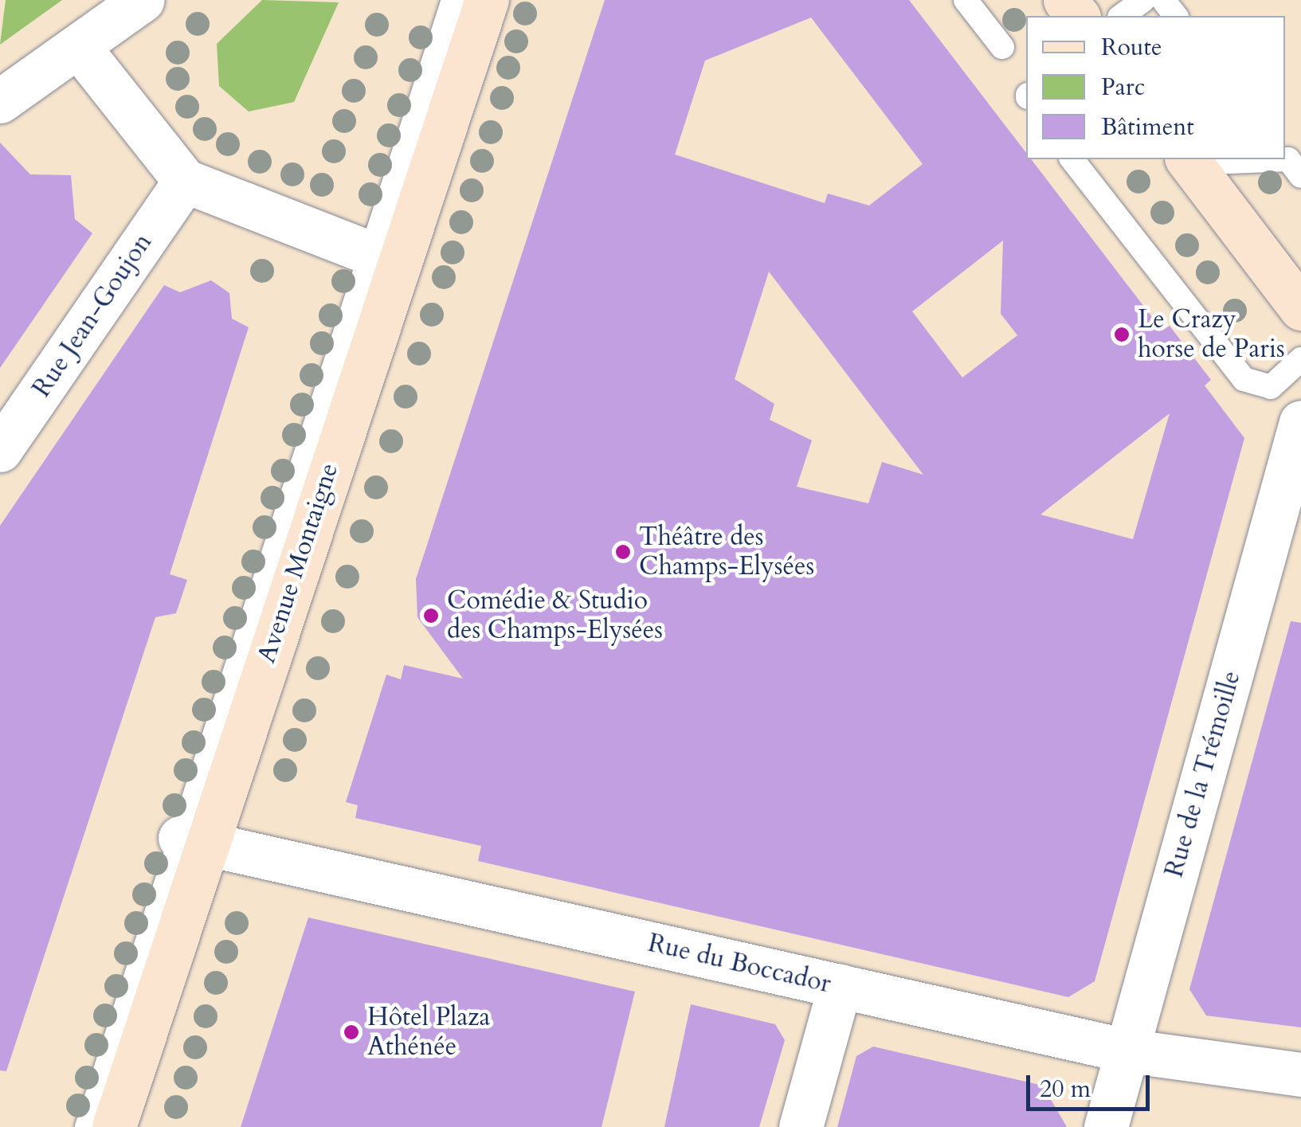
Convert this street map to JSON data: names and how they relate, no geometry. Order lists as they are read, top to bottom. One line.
{"streets":{"main road":["Avenue Montaigne"],"street":["Rue Jean-Goujon","Rue de la Trémoille","Rue du Boccador"]},"crossings":[["Avenue Montaigne","Rue du Boccador"],["Rue de la Trémoille","Rue du Boccador"]],"places":["Le Crazy horse de Paris","Théâtre des Champs-Elysées","Comédie & Studio des Champs-Elysées","Hôtel Plaza Athénée"],"legend":["Route","Parc","Bâtiment"],"scale_bar":"20 m"}
